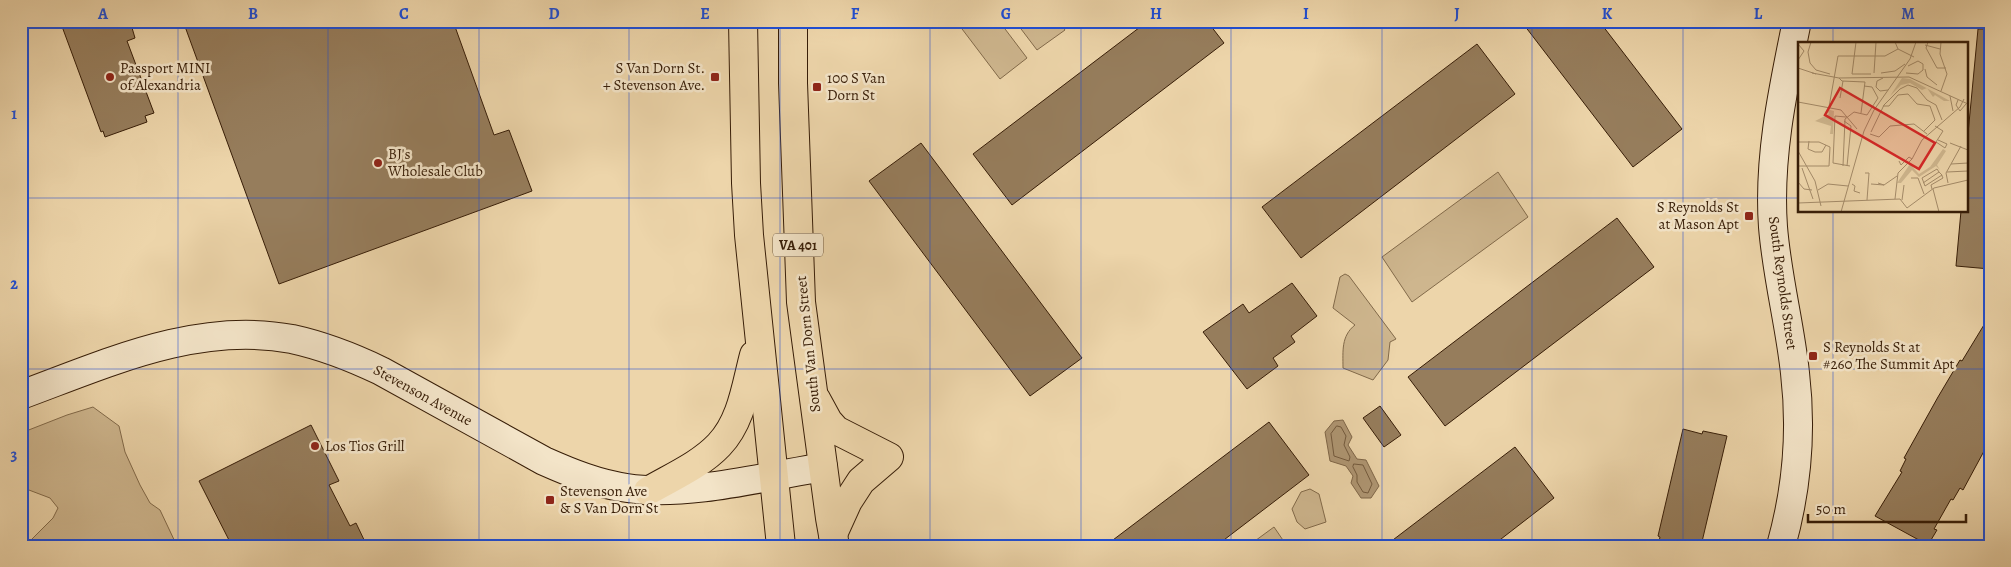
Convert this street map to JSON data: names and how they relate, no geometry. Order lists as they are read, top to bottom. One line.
{"streets":{"main road":["VA 401","South Van Dorn Street"],"street":["South Reynolds Street","Stevenson Avenue"]},"crossings":[["VA 401","Stevenson Avenue"],["South Van Dorn Street","Stevenson Avenue"]],"places":{"other":["Passport MINI of Alexandria","BJ's Wholesale Club","Los Tios Grill"],"transit":["S Van Dorn St. + Stevenson Ave.","100 S Van Dorn St","S Reynolds St at Mason Apt","S Reynolds St at #260 The Summit Apt","Stevenson Ave & S Van Dorn St"]},"scale_bar":"50 m","grid":{"columns":["A","B","C","D","E","F","G","H","I","J","K","L","M"],"rows":["1","2","3"]}}
